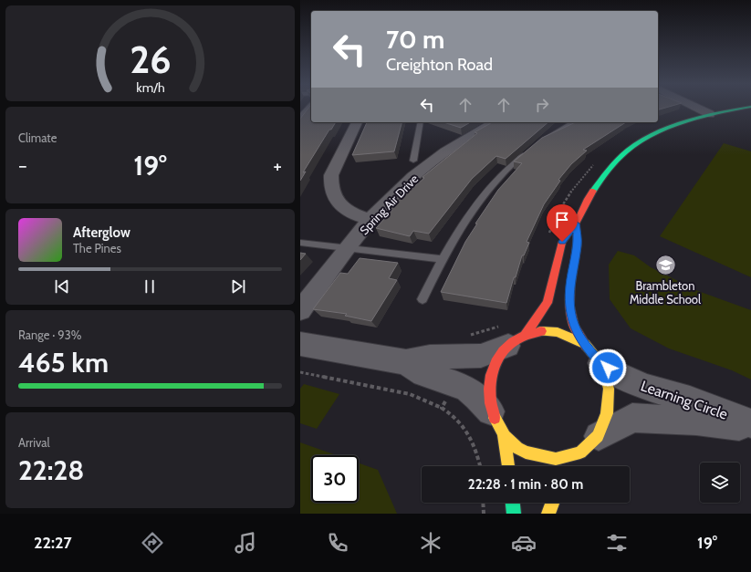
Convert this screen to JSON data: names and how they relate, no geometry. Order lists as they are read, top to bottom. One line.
{"streets":{"street":["Spring Air Drive","Learning Circle"]},"places":{"school or university":["Brambleton Middle School"]},"page":{"turn":["70 m","Creighton Road"],"tile":["Climate",["Range · 93%","465 km"],["Arrival","22:28"]],"heat":["−","19°","+"],"song":["Afterglow","The Pines"],"limit":"30","trip":"22:28 · 1 min · 80 m","tabs":["22:27","19°"],"gauge":["26","km/h"]}}
